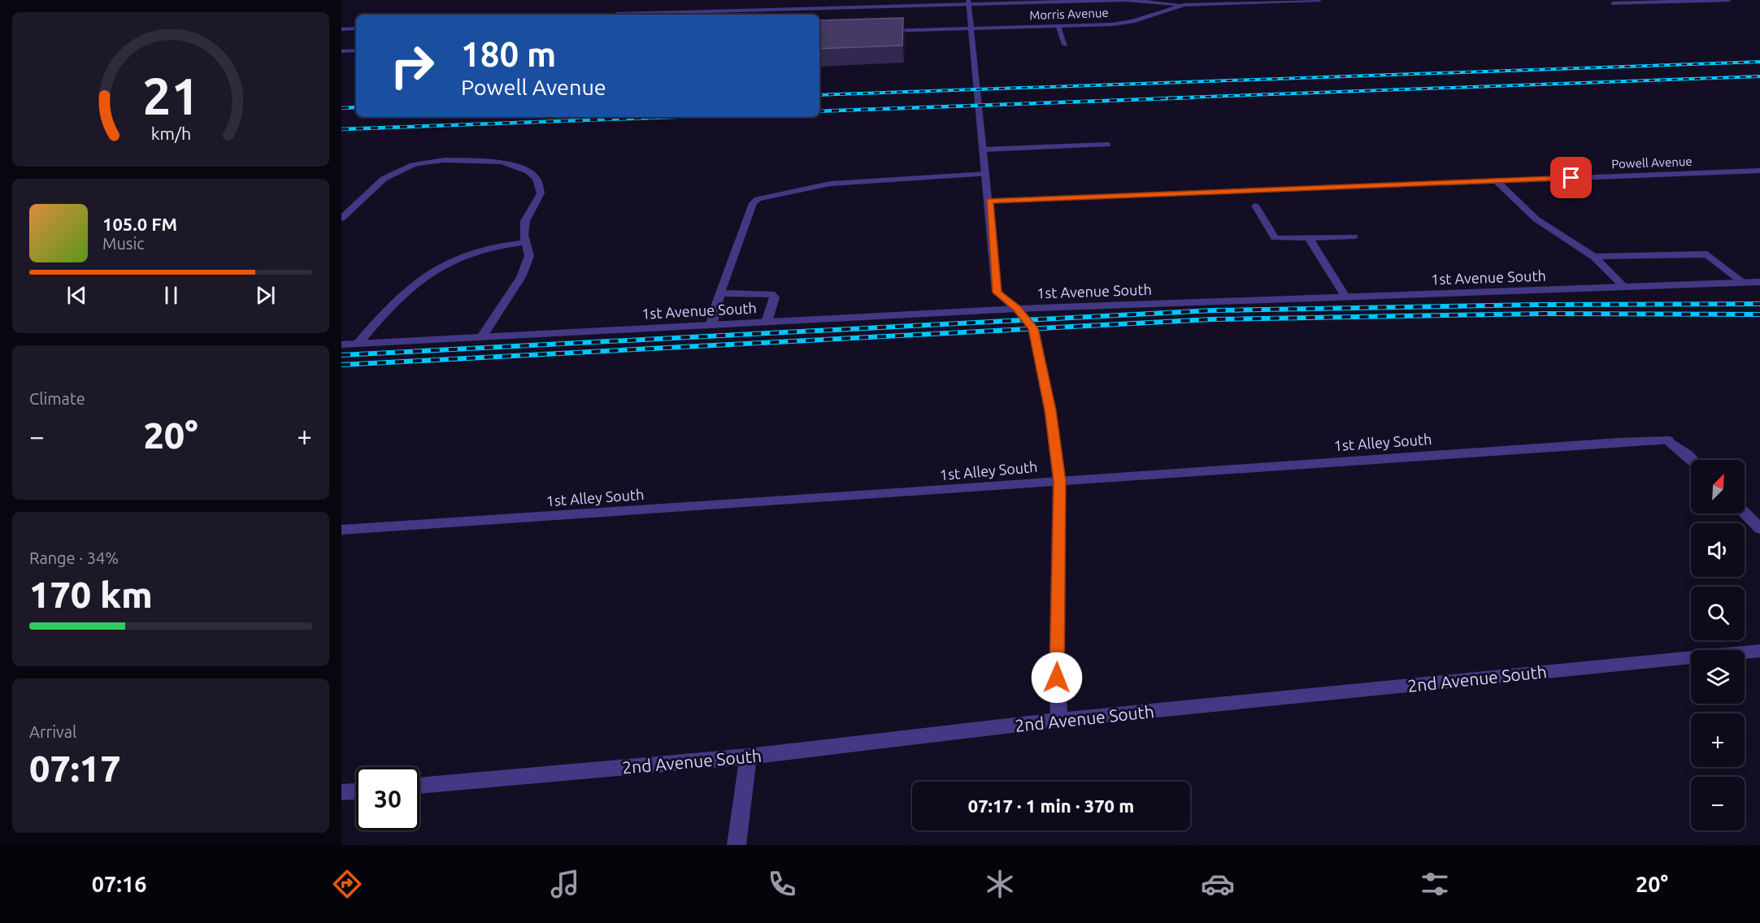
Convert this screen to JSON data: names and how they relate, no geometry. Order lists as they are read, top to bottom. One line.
{"streets":{"street":["Morris Avenue","Powell Avenue","1st Avenue South","1st Alley South","2nd Avenue South"]},"north":"top right","page":{"turn":["180 m","Powell Avenue"],"song":["105.0 FM","Music"],"tile":["Climate",["Range · 34%","170 km"],["Arrival","07:17"]],"heat":["−","20°","+"],"map_buttons":["+","−"],"limit":"30","trip":"07:17 · 1 min · 370 m","tabs":["07:16","20°"],"gauge":["21","km/h"]}}
